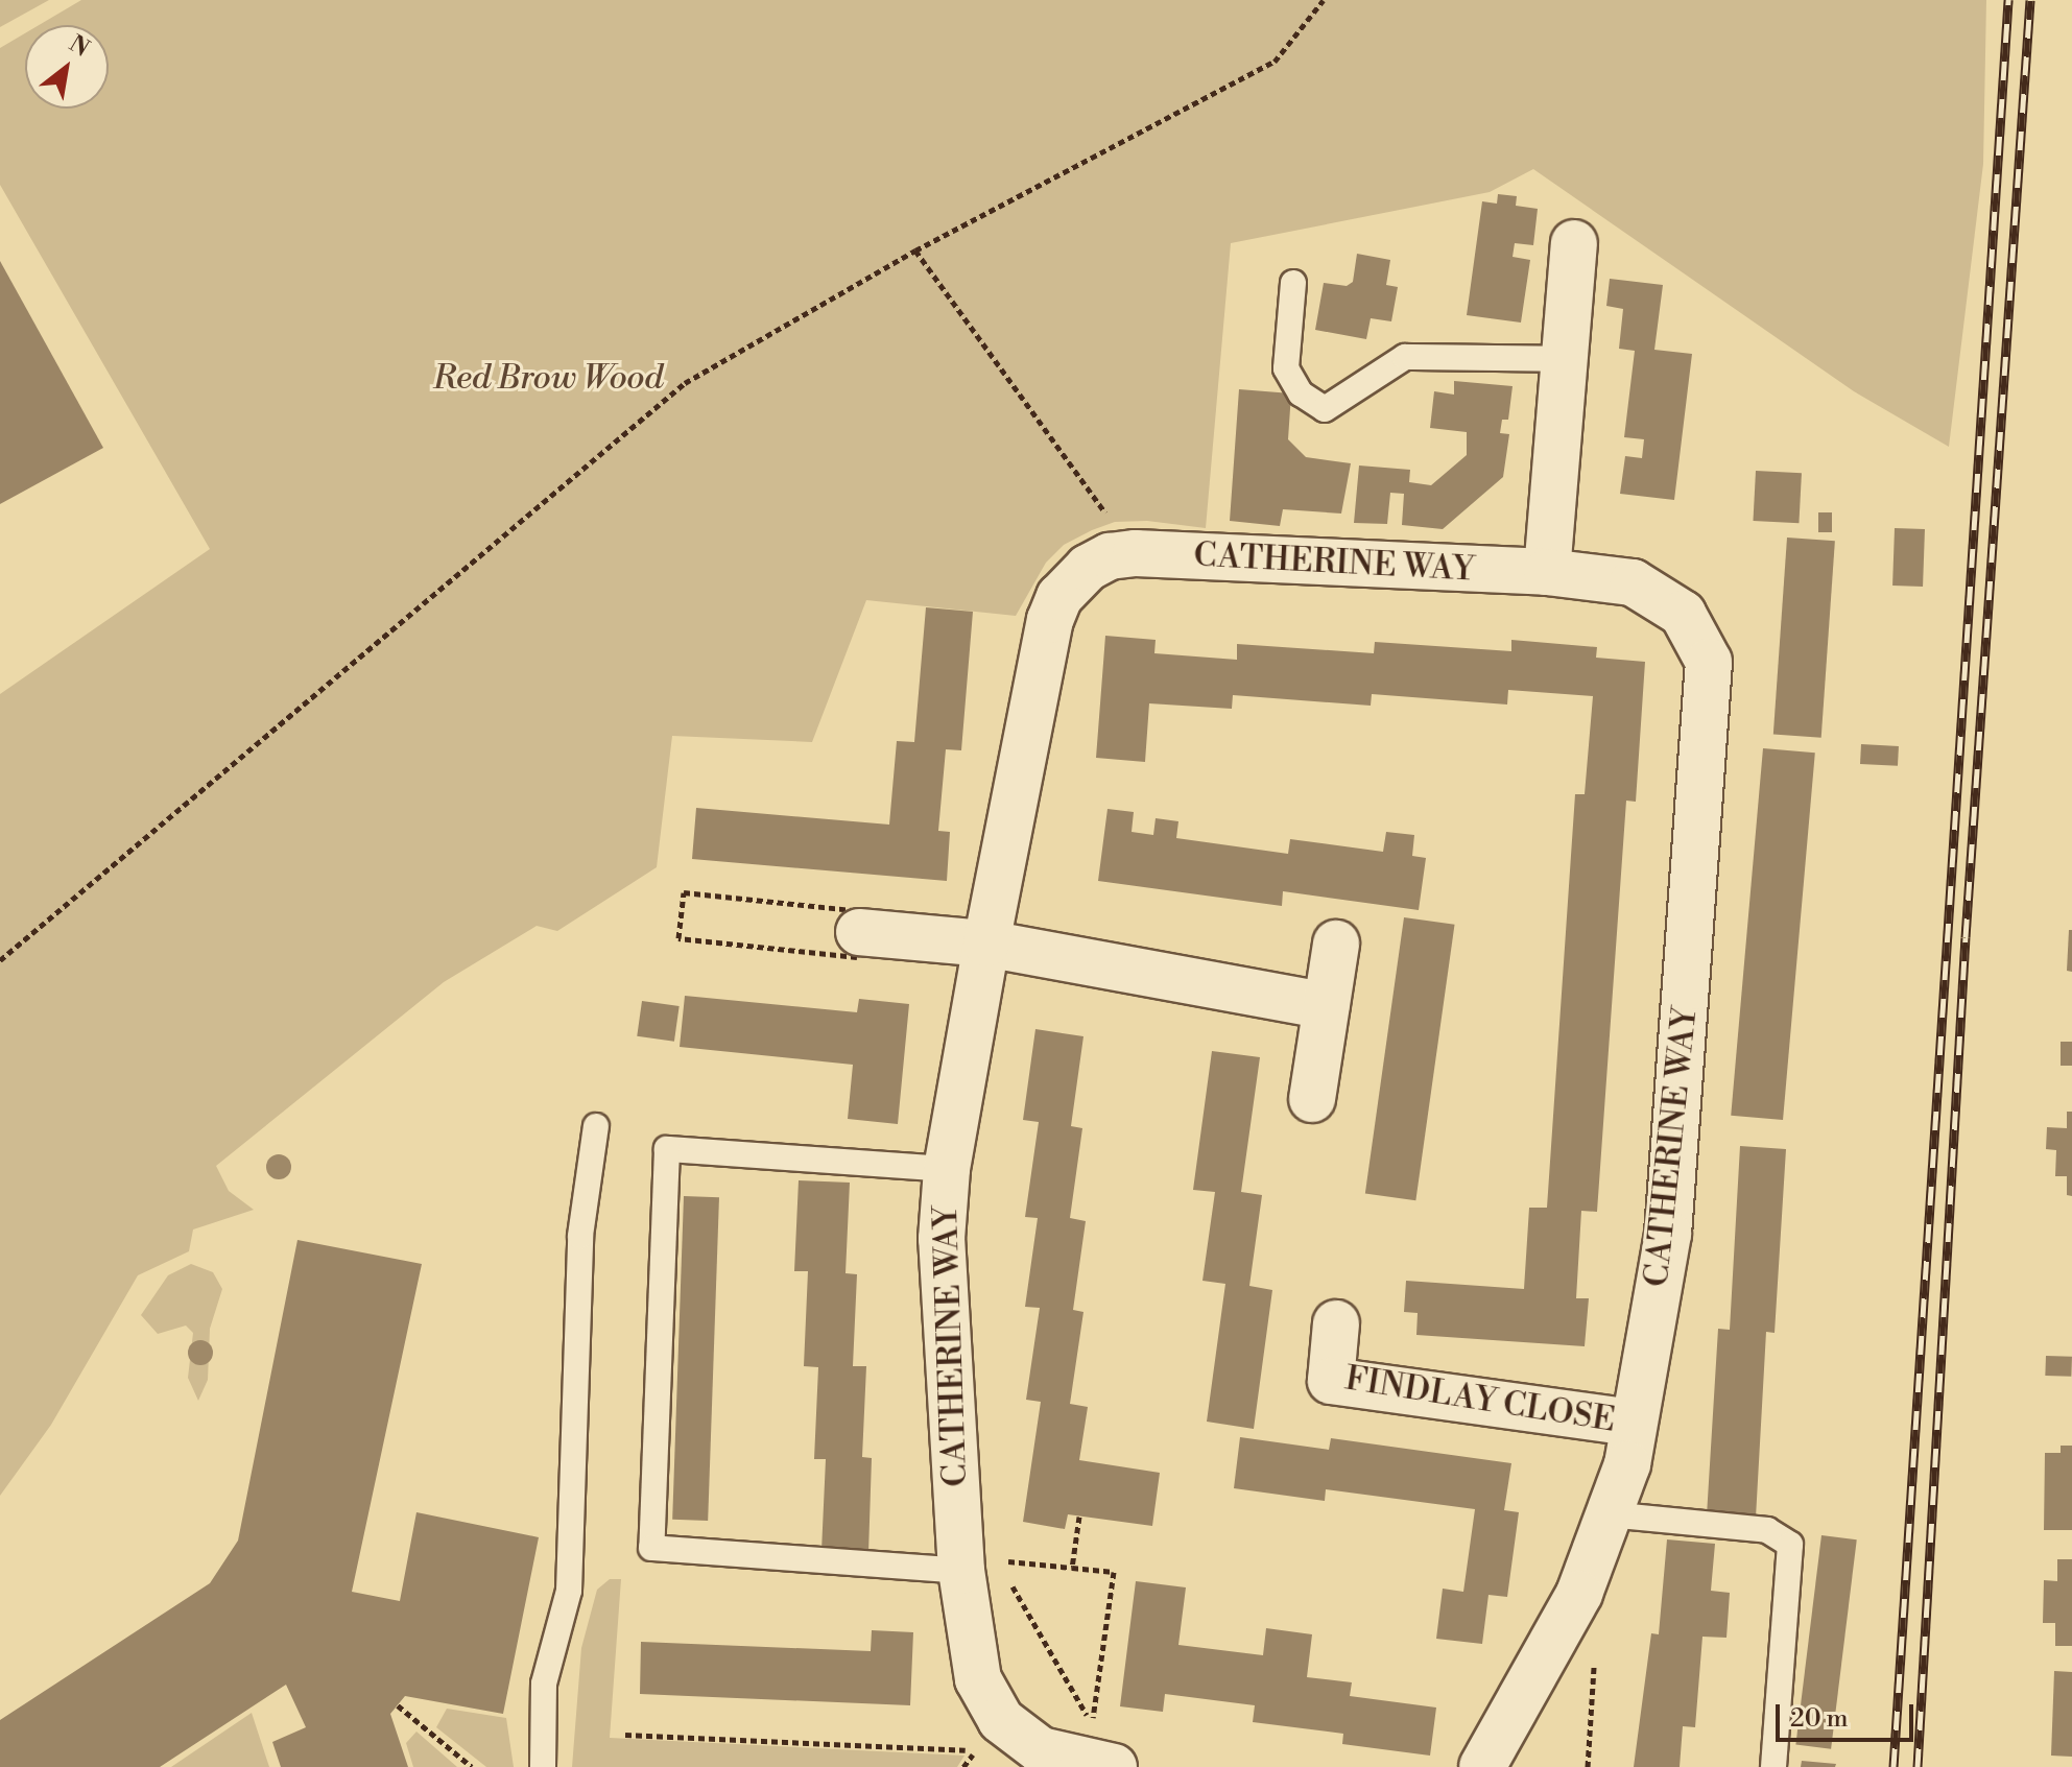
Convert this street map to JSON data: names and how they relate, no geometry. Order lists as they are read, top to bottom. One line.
{"streets":{"street":["CATHERINE WAY","FINDLAY CLOSE"]},"crossings":[["CATHERINE WAY","FINDLAY CLOSE"]],"parks":["Red Brow Wood"],"scale_bar":"20 m","north":"top right"}
